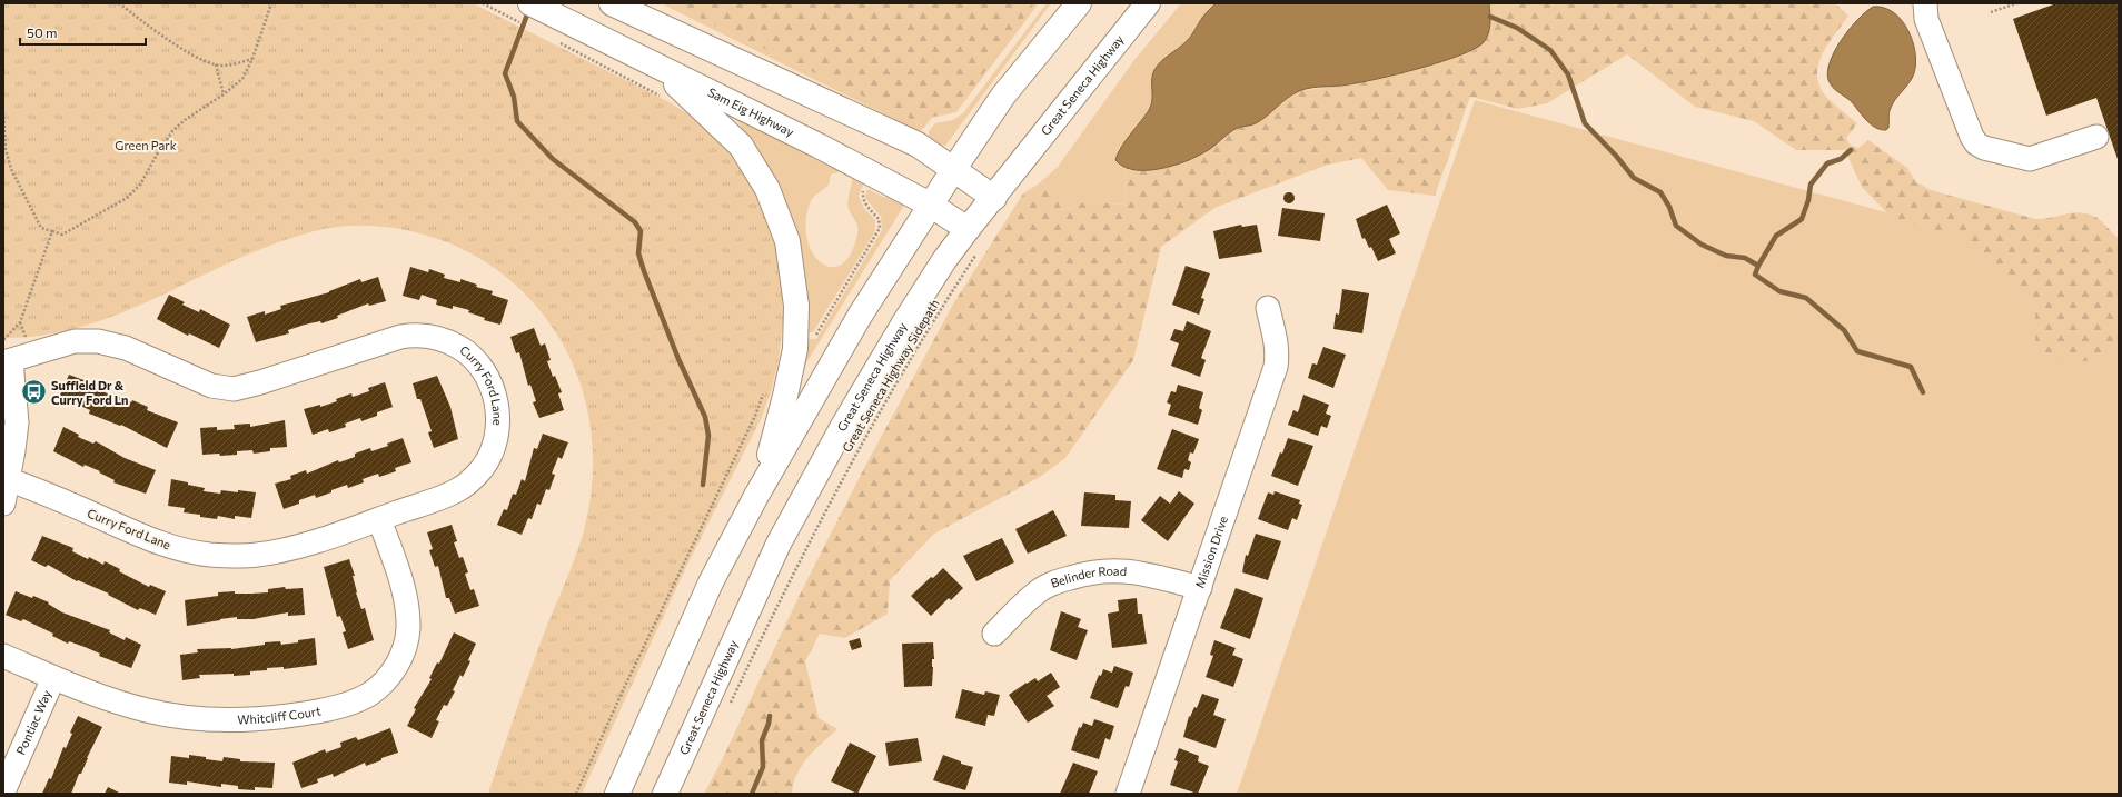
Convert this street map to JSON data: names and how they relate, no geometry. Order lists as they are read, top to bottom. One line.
{"streets":{"main road":["Great Seneca Highway","Sam Eig Highway"],"street":["Curry Ford Lane","Mission Drive","Belinder Road","Whitcliff Court","Pontiac Way"],"path":["Great Seneca Highway Sidepath"]},"crossings":[["Great Seneca Highway","Sam Eig Highway"],["Curry Ford Lane","Whitcliff Court"],["Mission Drive","Belinder Road"],["Whitcliff Court","Pontiac Way"]],"parks":["Green Park"],"places":{"bus stop":["Suffield Dr & Curry Ford Ln"]},"scale_bar":"50 m"}
